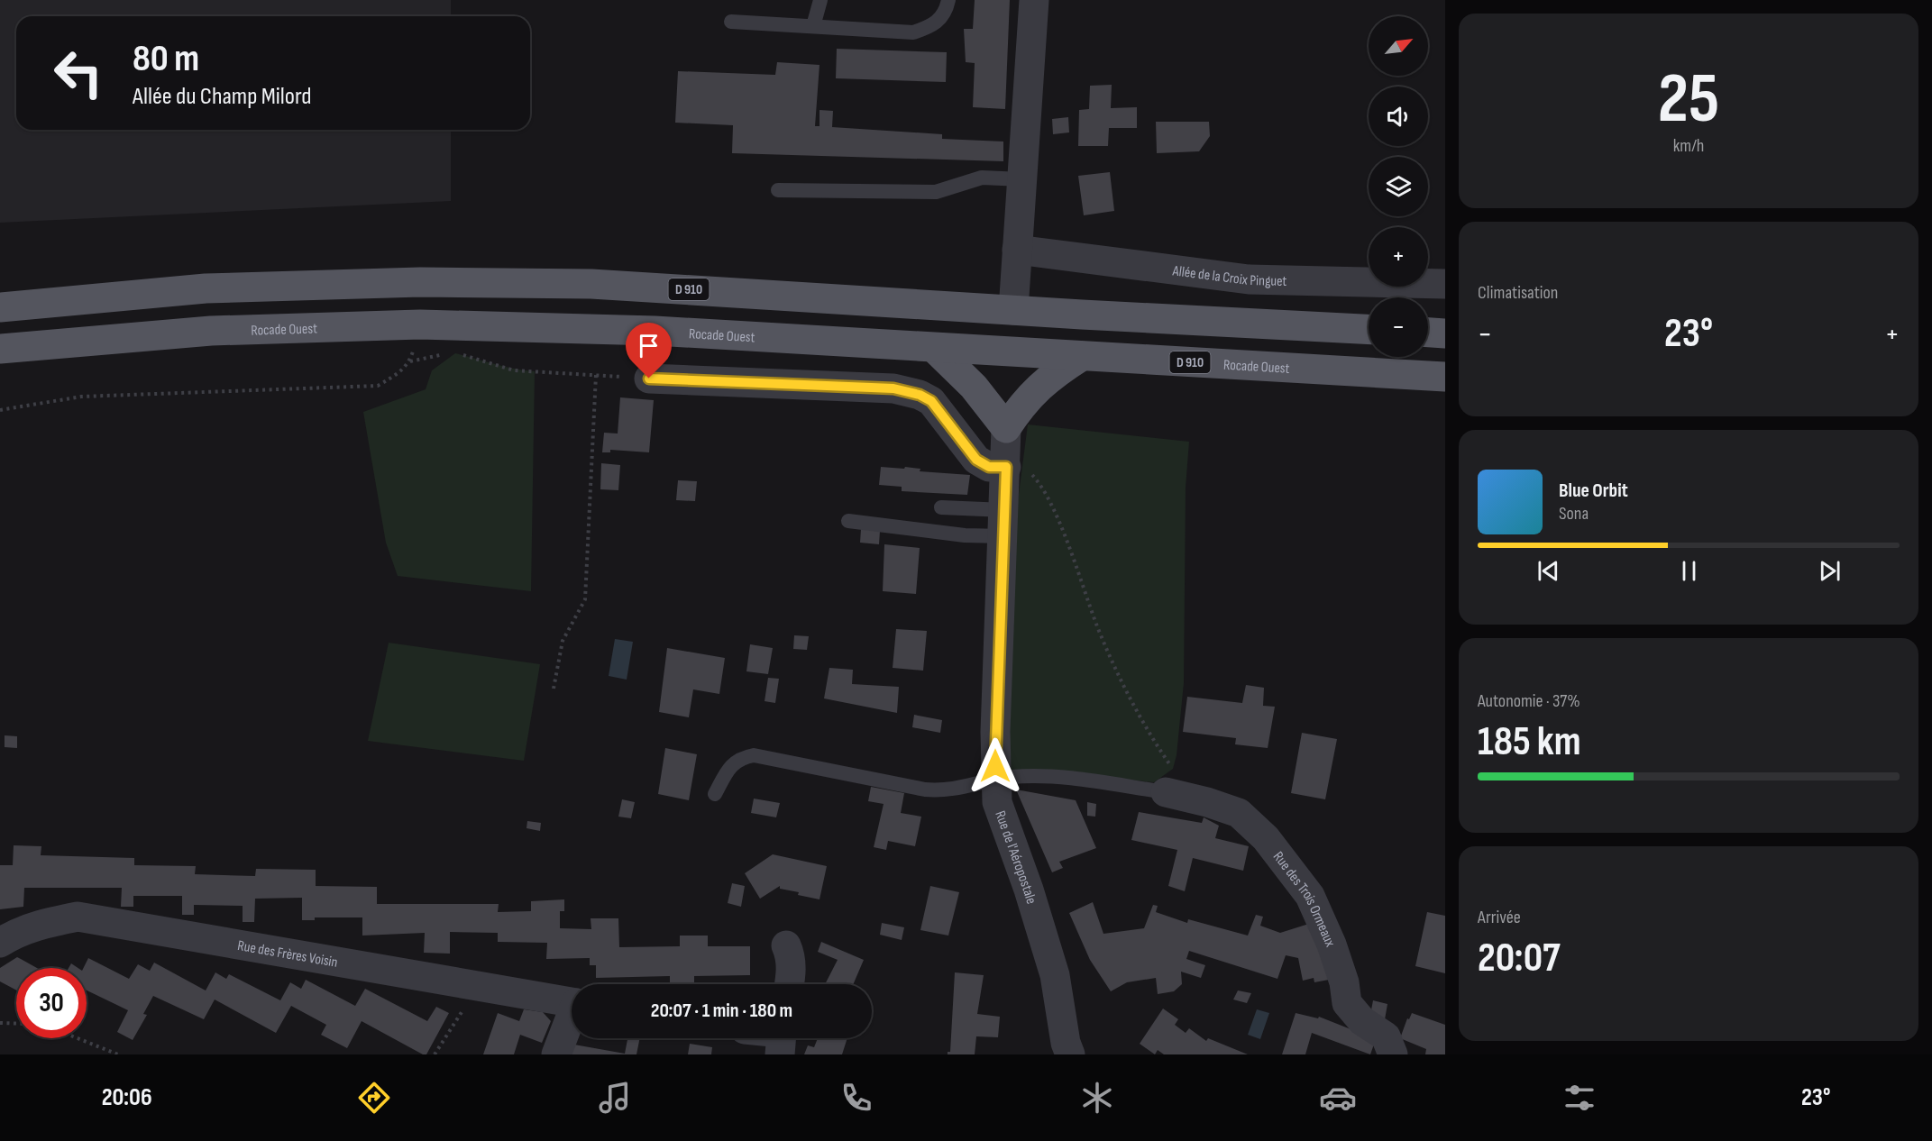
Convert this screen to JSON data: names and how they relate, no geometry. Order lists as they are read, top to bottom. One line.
{"streets":{"main road":["D 910","Rocade Ouest"],"street":["Allée de la Croix Pinguet","Rue de l'Aéropostale","Rue des Trois Ormeaux","Rue des Frères Voisin"]},"north":"top right","page":{"tile":[["25","km/h"],"Climatisation",["Autonomie · 37%","185 km"],["Arrivée","20:07"]],"map_buttons":["+","−"],"turn":["80 m","Allée du Champ Milord"],"heat":["−","23°","+"],"song":["Blue Orbit","Sona"],"limit":"30","trip":"20:07 · 1 min · 180 m","tabs":["20:06","23°"]}}
